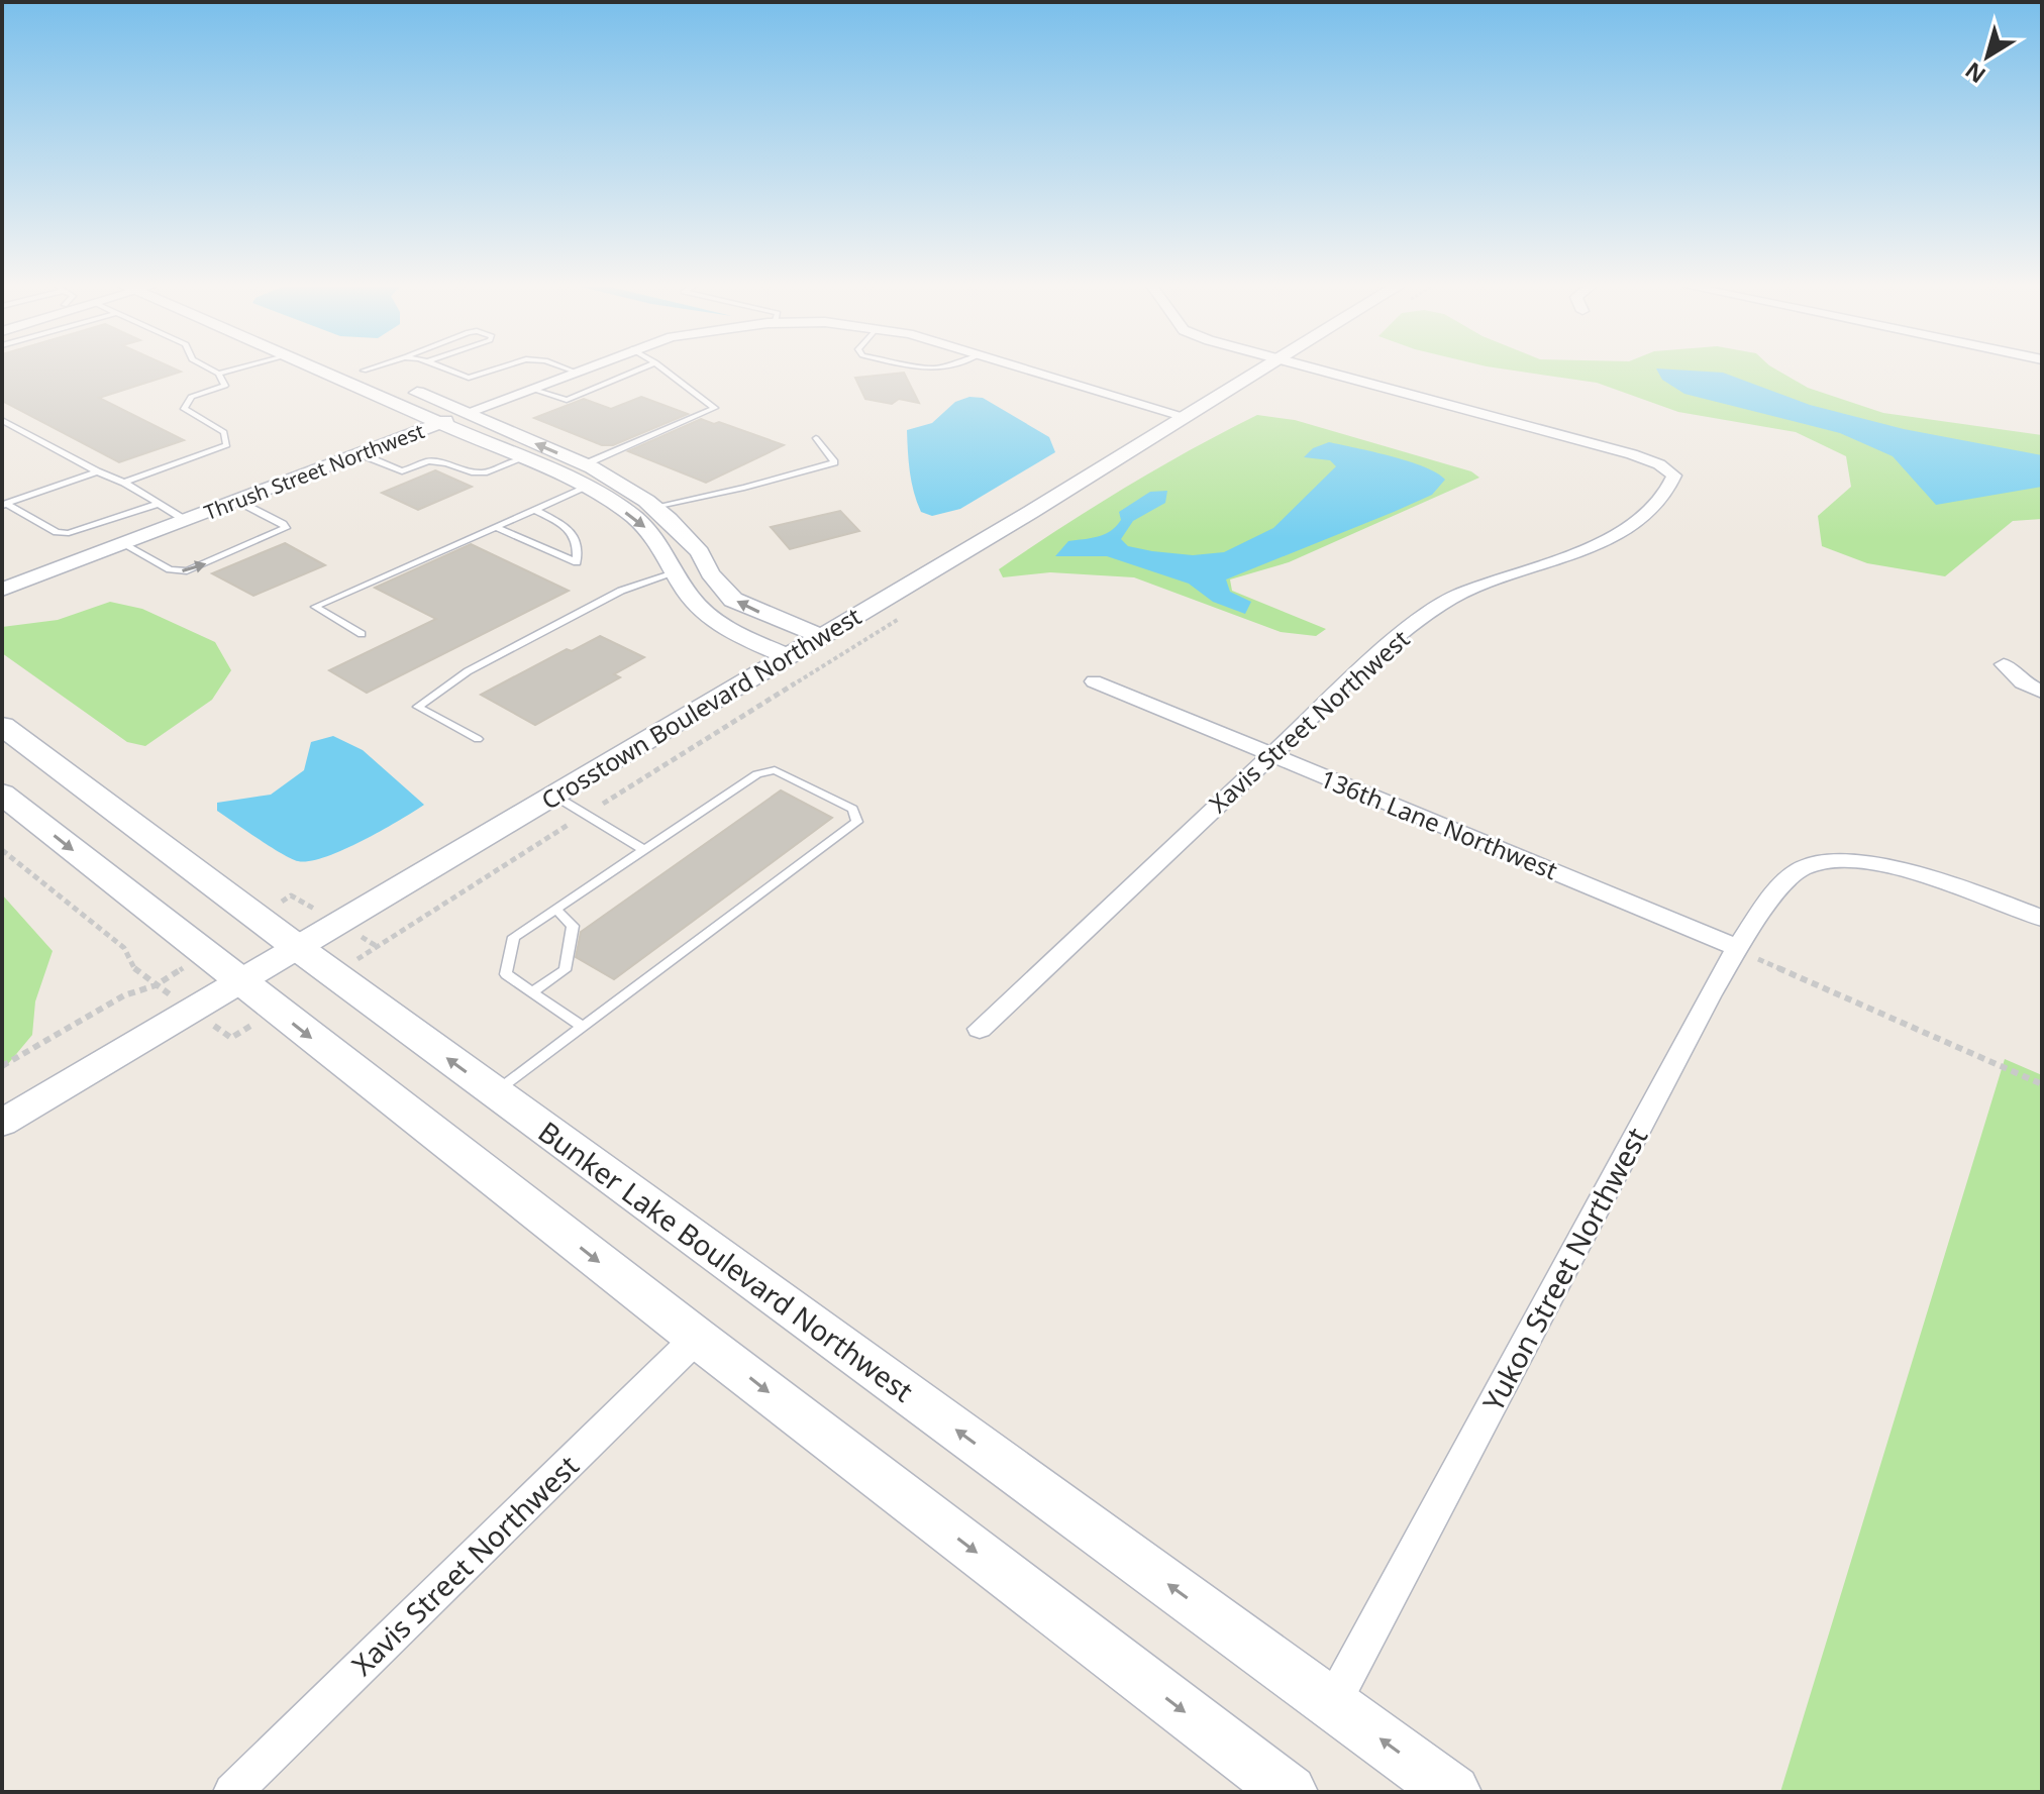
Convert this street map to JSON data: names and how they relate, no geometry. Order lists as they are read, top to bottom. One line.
{"streets":{"main road":["Bunker Lake Boulevard Northwest"],"street":["Thrush Street Northwest","Crosstown Boulevard Northwest","Xavis Street Northwest","136th Lane Northwest","Yukon Street Northwest"]},"crossings":[["Thrush Street Northwest","Crosstown Boulevard Northwest"],["Crosstown Boulevard Northwest","Bunker Lake Boulevard Northwest"],["Xavis Street Northwest","136th Lane Northwest"],["136th Lane Northwest","Yukon Street Northwest"],["Bunker Lake Boulevard Northwest","Yukon Street Northwest"]],"north":"bottom left"}
